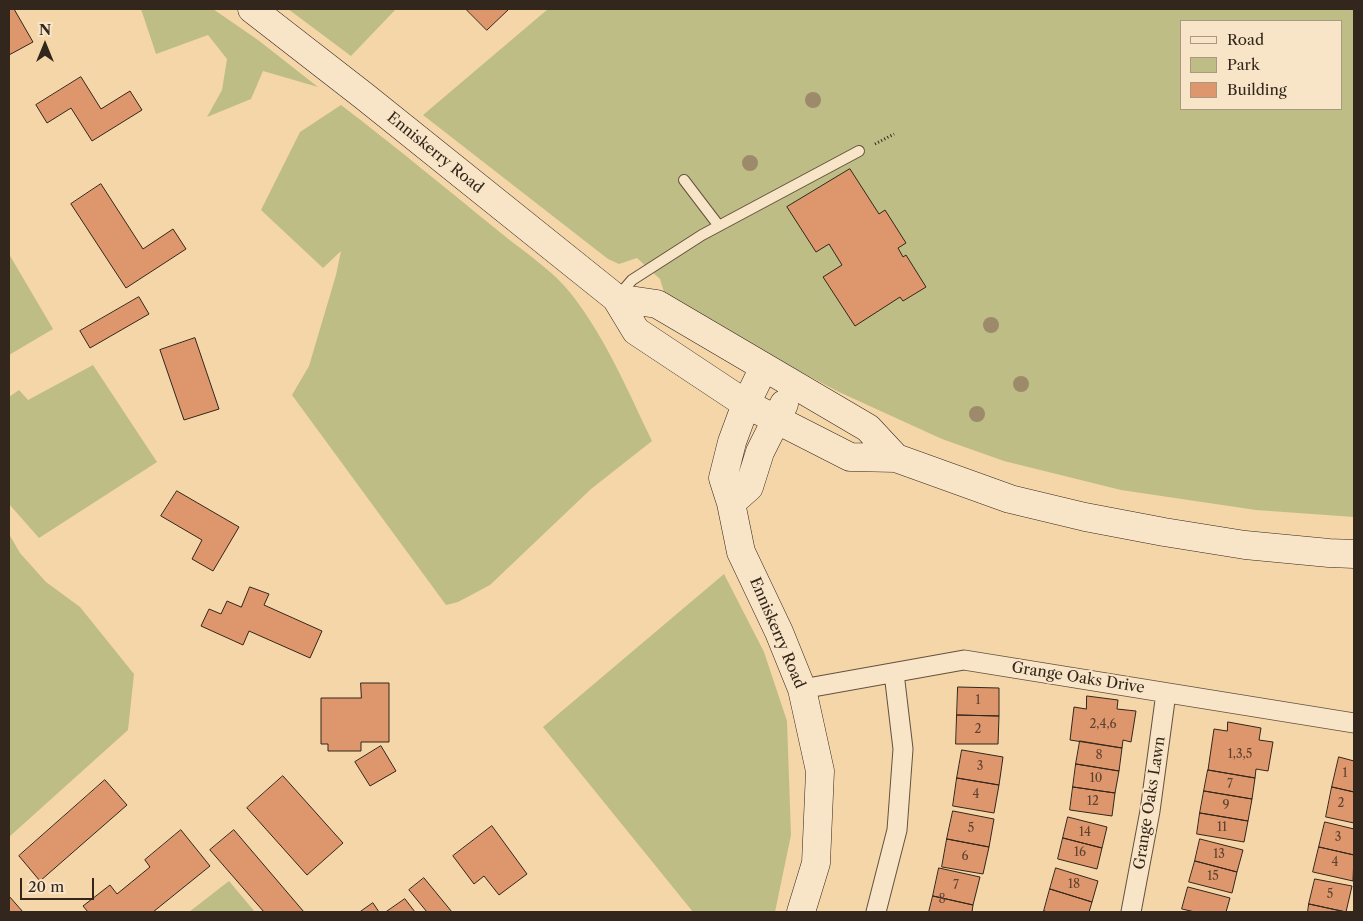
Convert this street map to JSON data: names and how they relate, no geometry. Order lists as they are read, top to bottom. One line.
{"streets":{"main road":["Enniskerry Road"],"street":["Grange Oaks Drive","Grange Oaks Lawn"]},"crossings":[["Enniskerry Road","Grange Oaks Drive"],["Grange Oaks Drive","Grange Oaks Lawn"]],"house_numbers":["1","2,4,6","2","1,3,5","8","3","1","10","7","4","12","2","9","11","5","14","3","16","13","6","4","15","18","7","5","8"],"legend":["Road","Park","Building"],"scale_bar":"20 m","north":"top"}
